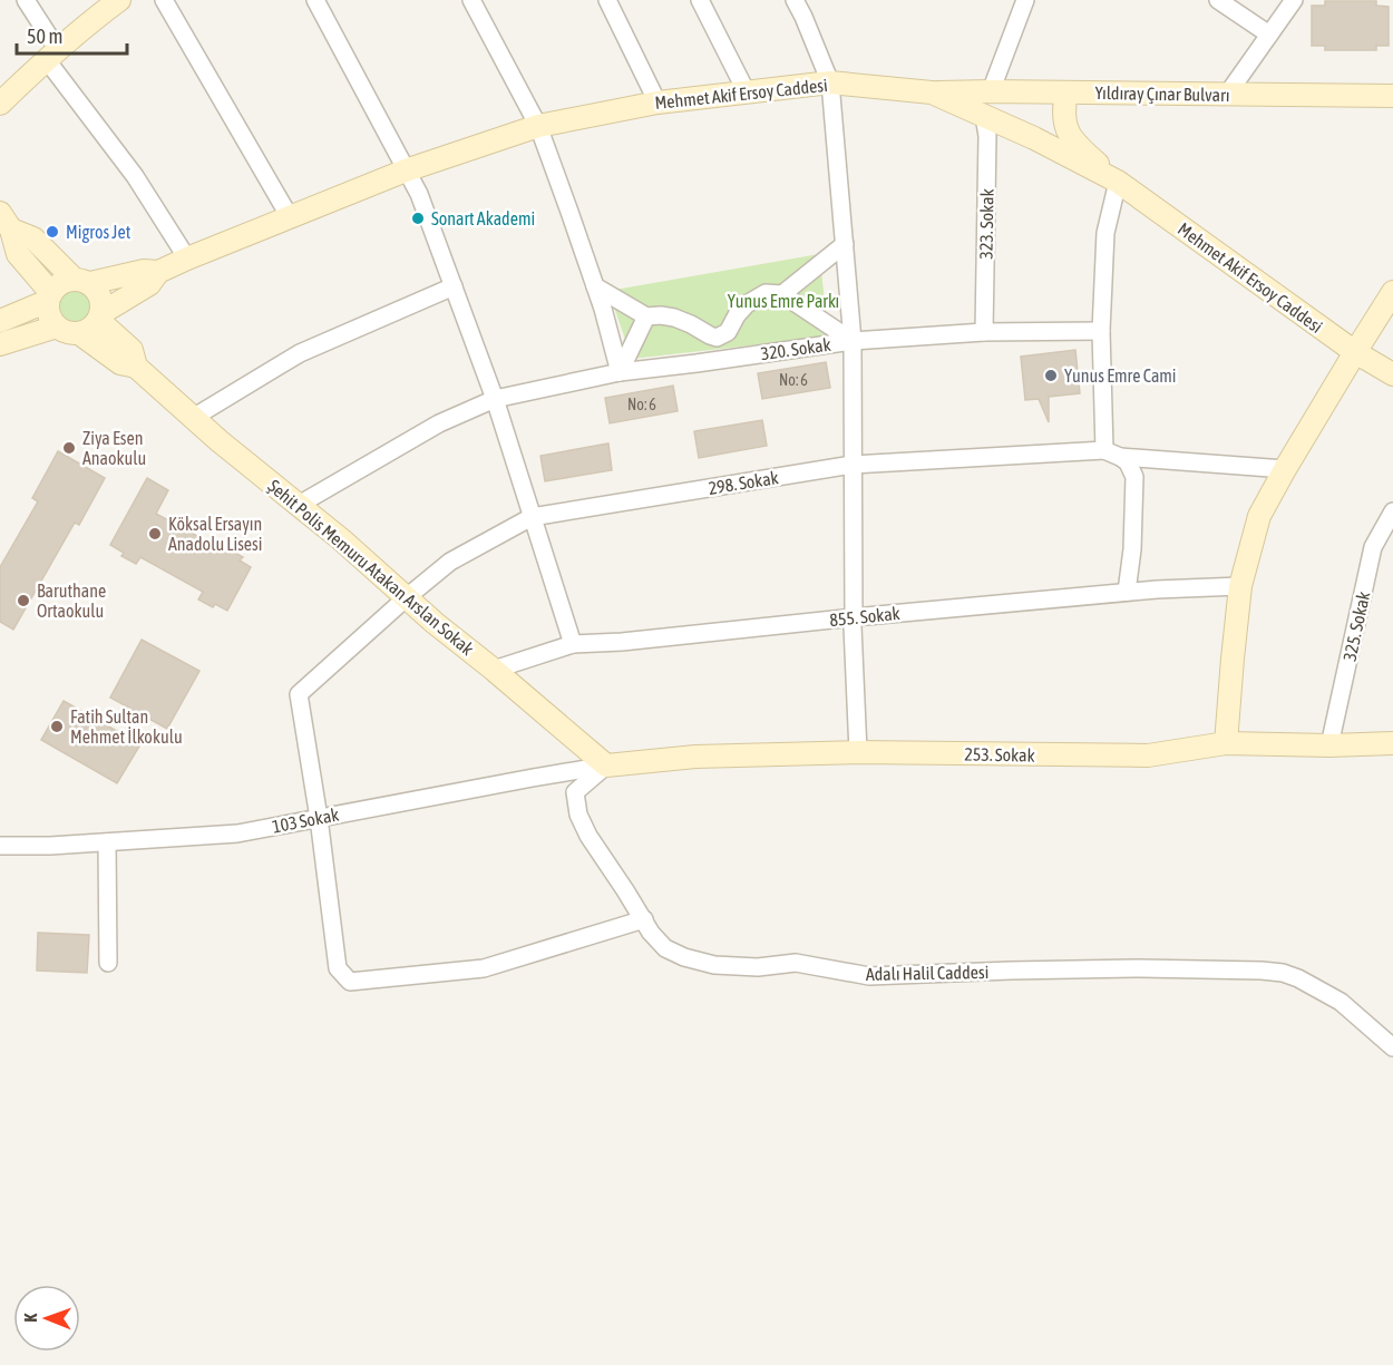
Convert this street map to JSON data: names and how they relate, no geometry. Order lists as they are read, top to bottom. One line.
{"streets":{"street":["Mehmet Akif Ersoy Caddesi","Yıldıray Çınar Bulvarı","323. Sokak","320. Sokak","298. Sokak","Şehit Polis Memuru Atakan Arslan Sokak","855. Sokak","325. Sokak","253. Sokak","103 Sokak","Adalı Halil Caddesi"]},"crossings":[["Mehmet Akif Ersoy Caddesi","Yıldıray Çınar Bulvarı"],["Mehmet Akif Ersoy Caddesi","323. Sokak"],["323. Sokak","320. Sokak"],["320. Sokak","Şehit Polis Memuru Atakan Arslan Sokak"],["298. Sokak","Şehit Polis Memuru Atakan Arslan Sokak"],["298. Sokak","103 Sokak"],["Şehit Polis Memuru Atakan Arslan Sokak","855. Sokak"],["Şehit Polis Memuru Atakan Arslan Sokak","253. Sokak"],["Şehit Polis Memuru Atakan Arslan Sokak","103 Sokak"],["Şehit Polis Memuru Atakan Arslan Sokak","Adalı Halil Caddesi"],["325. Sokak","253. Sokak"],["253. Sokak","103 Sokak"],["253. Sokak","Adalı Halil Caddesi"],["103 Sokak","Adalı Halil Caddesi"]],"parks":["Yunus Emre Parkı"],"places":["Sonart Akademi","Migros Jet","Yunus Emre Cami","Ziya Esen Anaokulu","Köksal Ersayın Anadolu Lisesi","Baruthane Ortaokulu","Fatih Sultan Mehmet İlkokulu"],"house_numbers":["No: 6","No: 6"],"scale_bar":"50 m","north":"left"}
